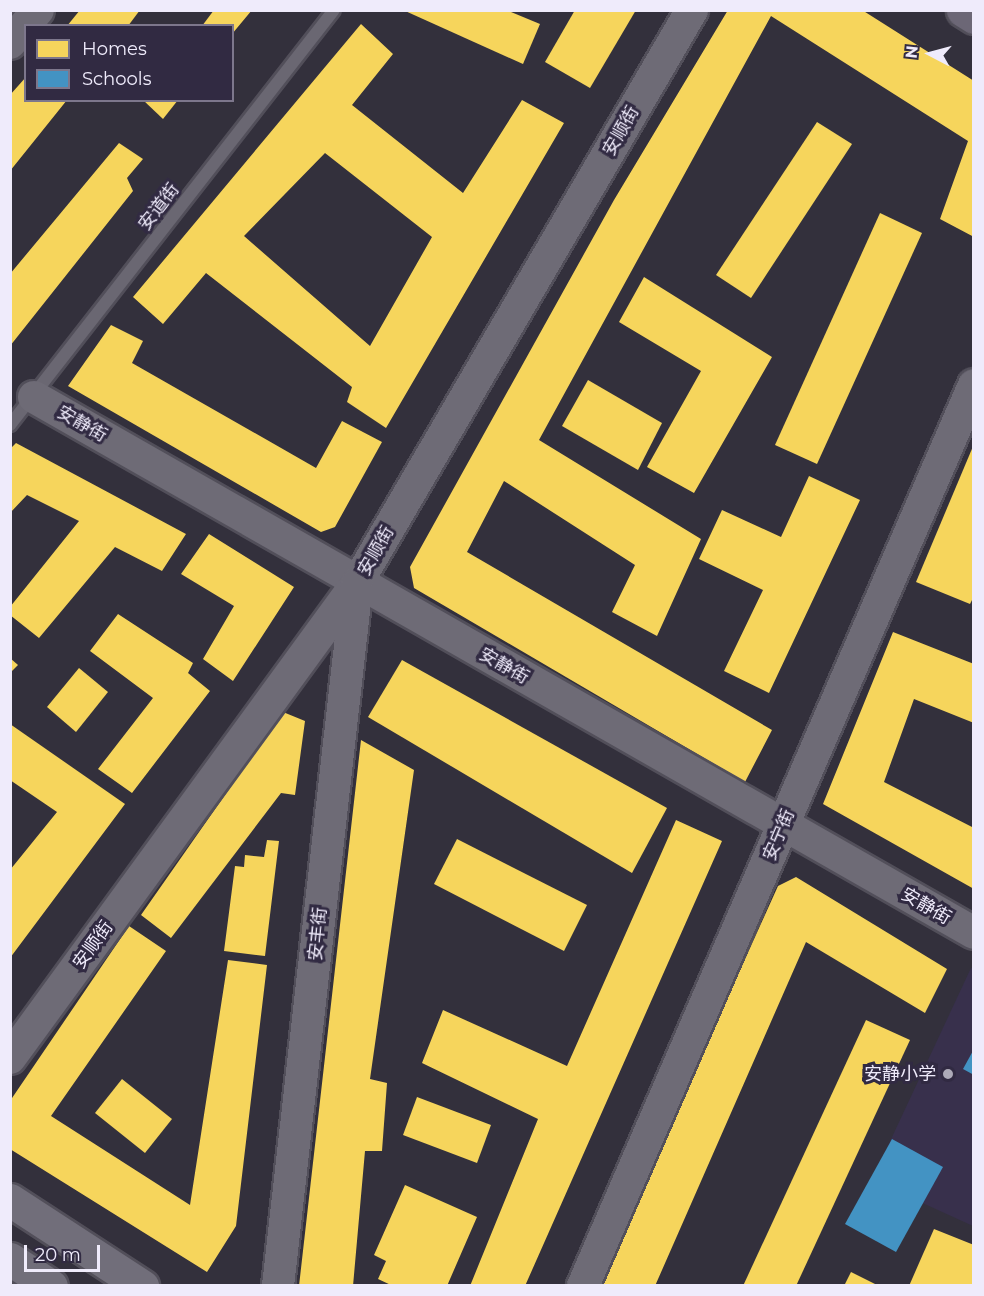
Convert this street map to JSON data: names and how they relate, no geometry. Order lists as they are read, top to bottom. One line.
{"streets":{"street":["安顺街","安静街","安宁街","安丰街"],"lane":["安道街"]},"crossings":[["安顺街","安静街"],["安顺街","安丰街"],["安道街","安静街"],["安静街","安宁街"],["安静街","安丰街"]],"places":["安静小学"],"legend":["Homes","Schools"],"scale_bar":"20 m","north":"left"}
